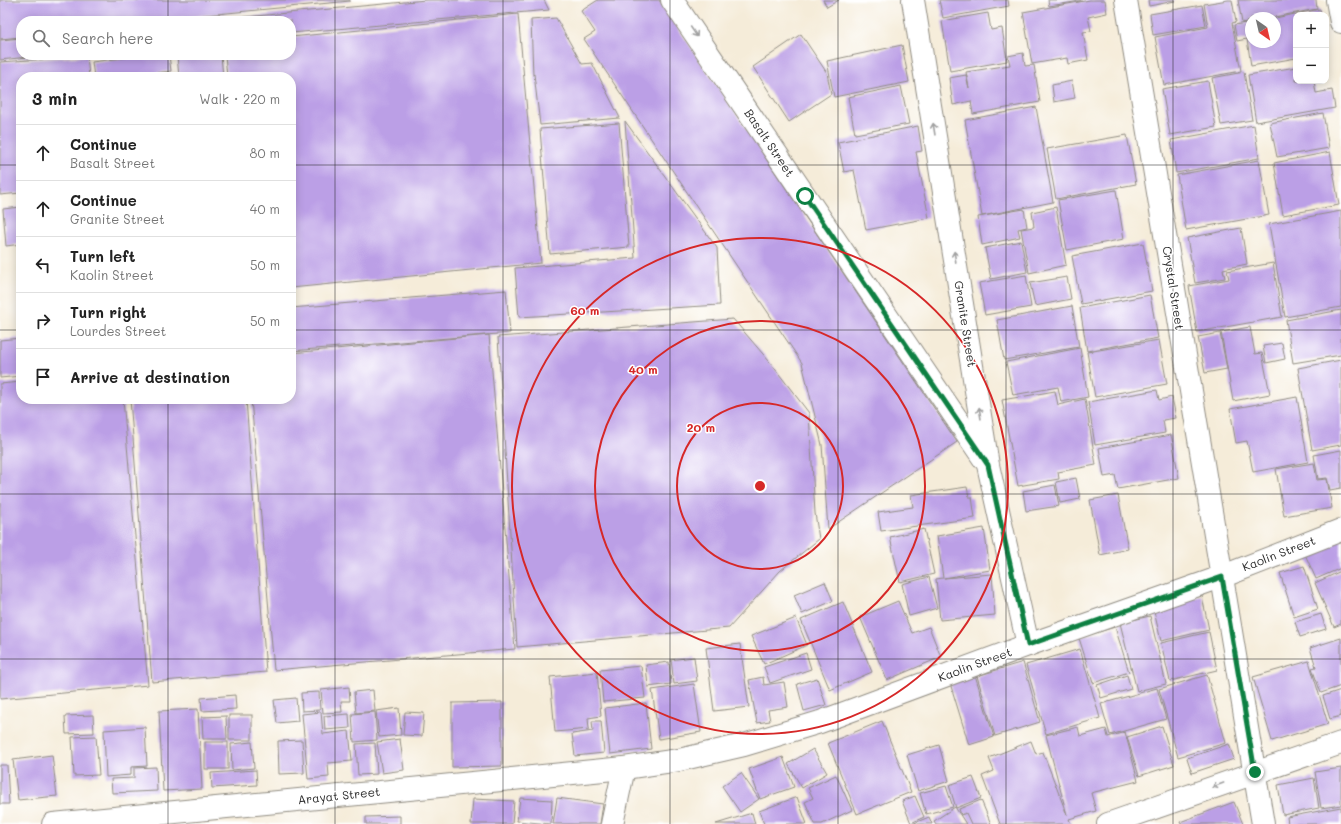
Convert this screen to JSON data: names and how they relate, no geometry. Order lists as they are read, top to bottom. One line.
{"streets":{"street":["Basalt Street","Crystal Street","Granite Street","Kaolin Street","Arayat Street"]},"crossings":[["Basalt Street","Granite Street"],["Crystal Street","Kaolin Street"],["Granite Street","Kaolin Street"],["Kaolin Street","Arayat Street"]],"one_way":["Basalt Street","Granite Street"],"north":"bottom right","page":{"map_buttons":["+","−"],"search":"Search here","heading":["3 min","Walk · 220 m"],"list":[["Continue","Basalt Street","80 m"],["Continue","Granite Street","40 m"],["Turn left","Kaolin Street","50 m"],["Turn right","Lourdes Street","50 m"],"Arrive at destination"]},"rings":["60 m","40 m","20 m"]}
